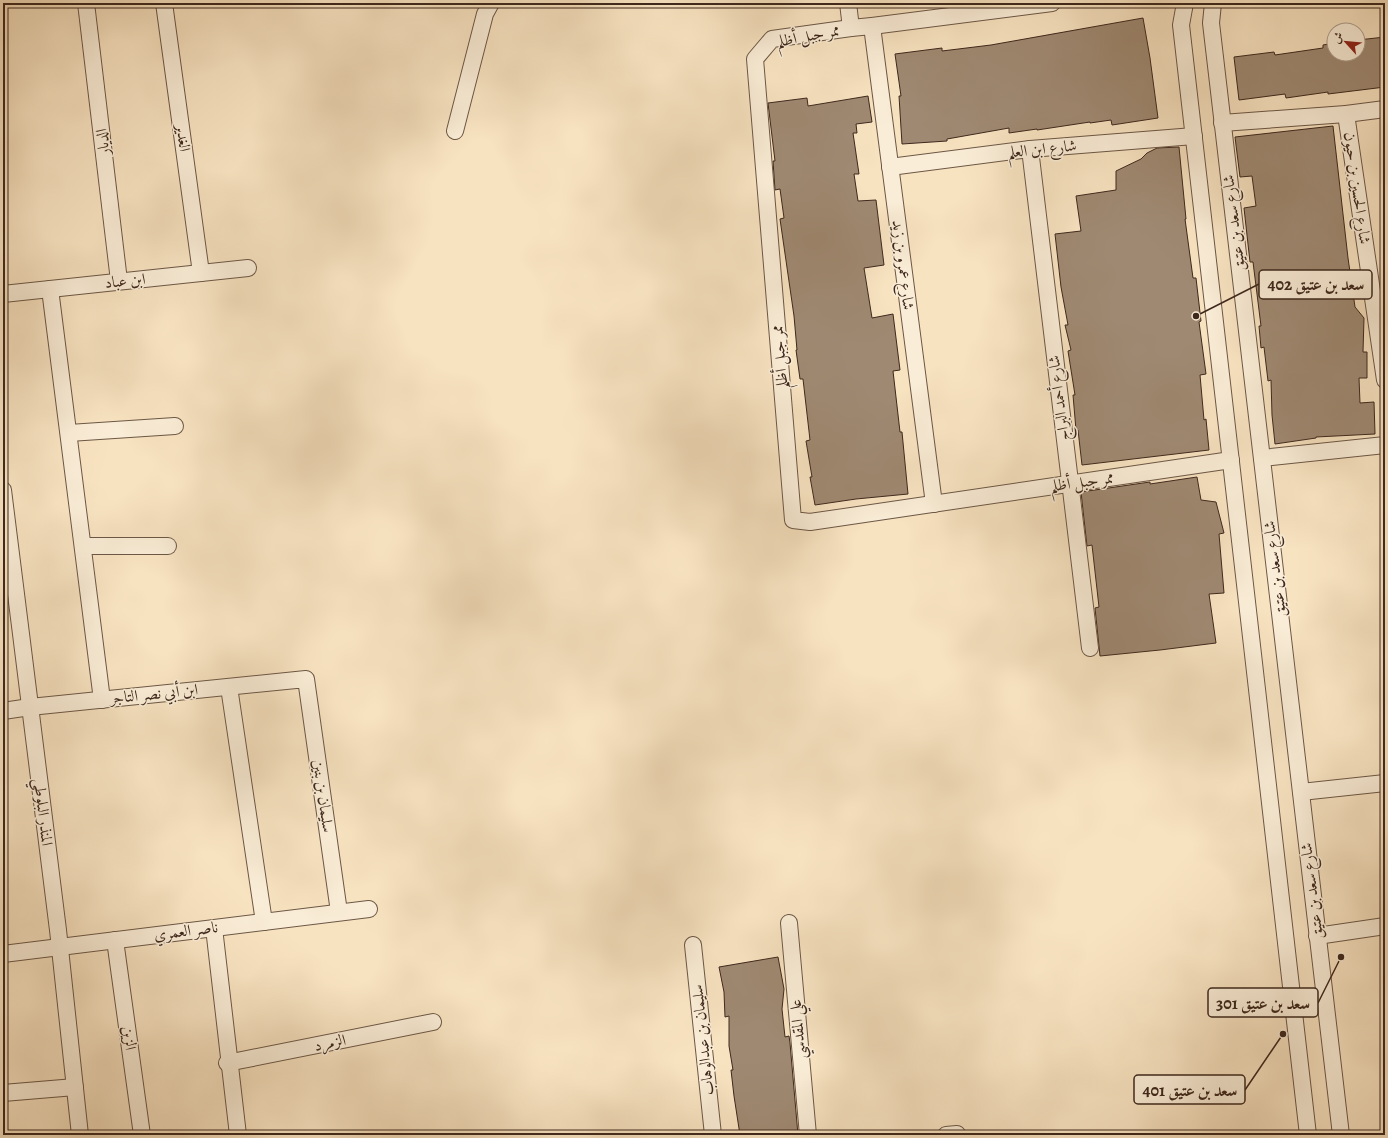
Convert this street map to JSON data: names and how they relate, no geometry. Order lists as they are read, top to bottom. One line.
{"streets":{"street":["ممر جبل أظلم","الغدير","الديار","شارع ابن العلم","شارع الحسين بن حيون","شارع سعد بن عتيق","شارع عمرو بن زيد","ابن عباد","شارع أحمد البراج","ابن أبي نصر التاجر","سليمان بن بنين","المنذر البلوطي","ناصر العمري","علي المقدسي","الزين","سليمان بن عبدالوهاب","الزمرد"]},"crossings":[["ممر جبل أظلم","شارع سعد بن عتيق"],["ممر جبل أظلم","شارع عمرو بن زيد"],["ممر جبل أظلم","شارع أحمد البراج"],["الغدير","ابن عباد"],["الديار","ابن عباد"],["شارع ابن العلم","شارع سعد بن عتيق"],["شارع ابن العلم","شارع عمرو بن زيد"],["شارع ابن العلم","شارع أحمد البراج"],["ابن أبي نصر التاجر","سليمان بن بنين"],["ابن أبي نصر التاجر","المنذر البلوطي"],["سليمان بن بنين","ناصر العمري"],["المنذر البلوطي","ناصر العمري"],["ناصر العمري","الزين"]],"places":["سعد بن عتيق 402","سعد بن عتيق 301","سعد بن عتيق 401"],"north":"top left"}
